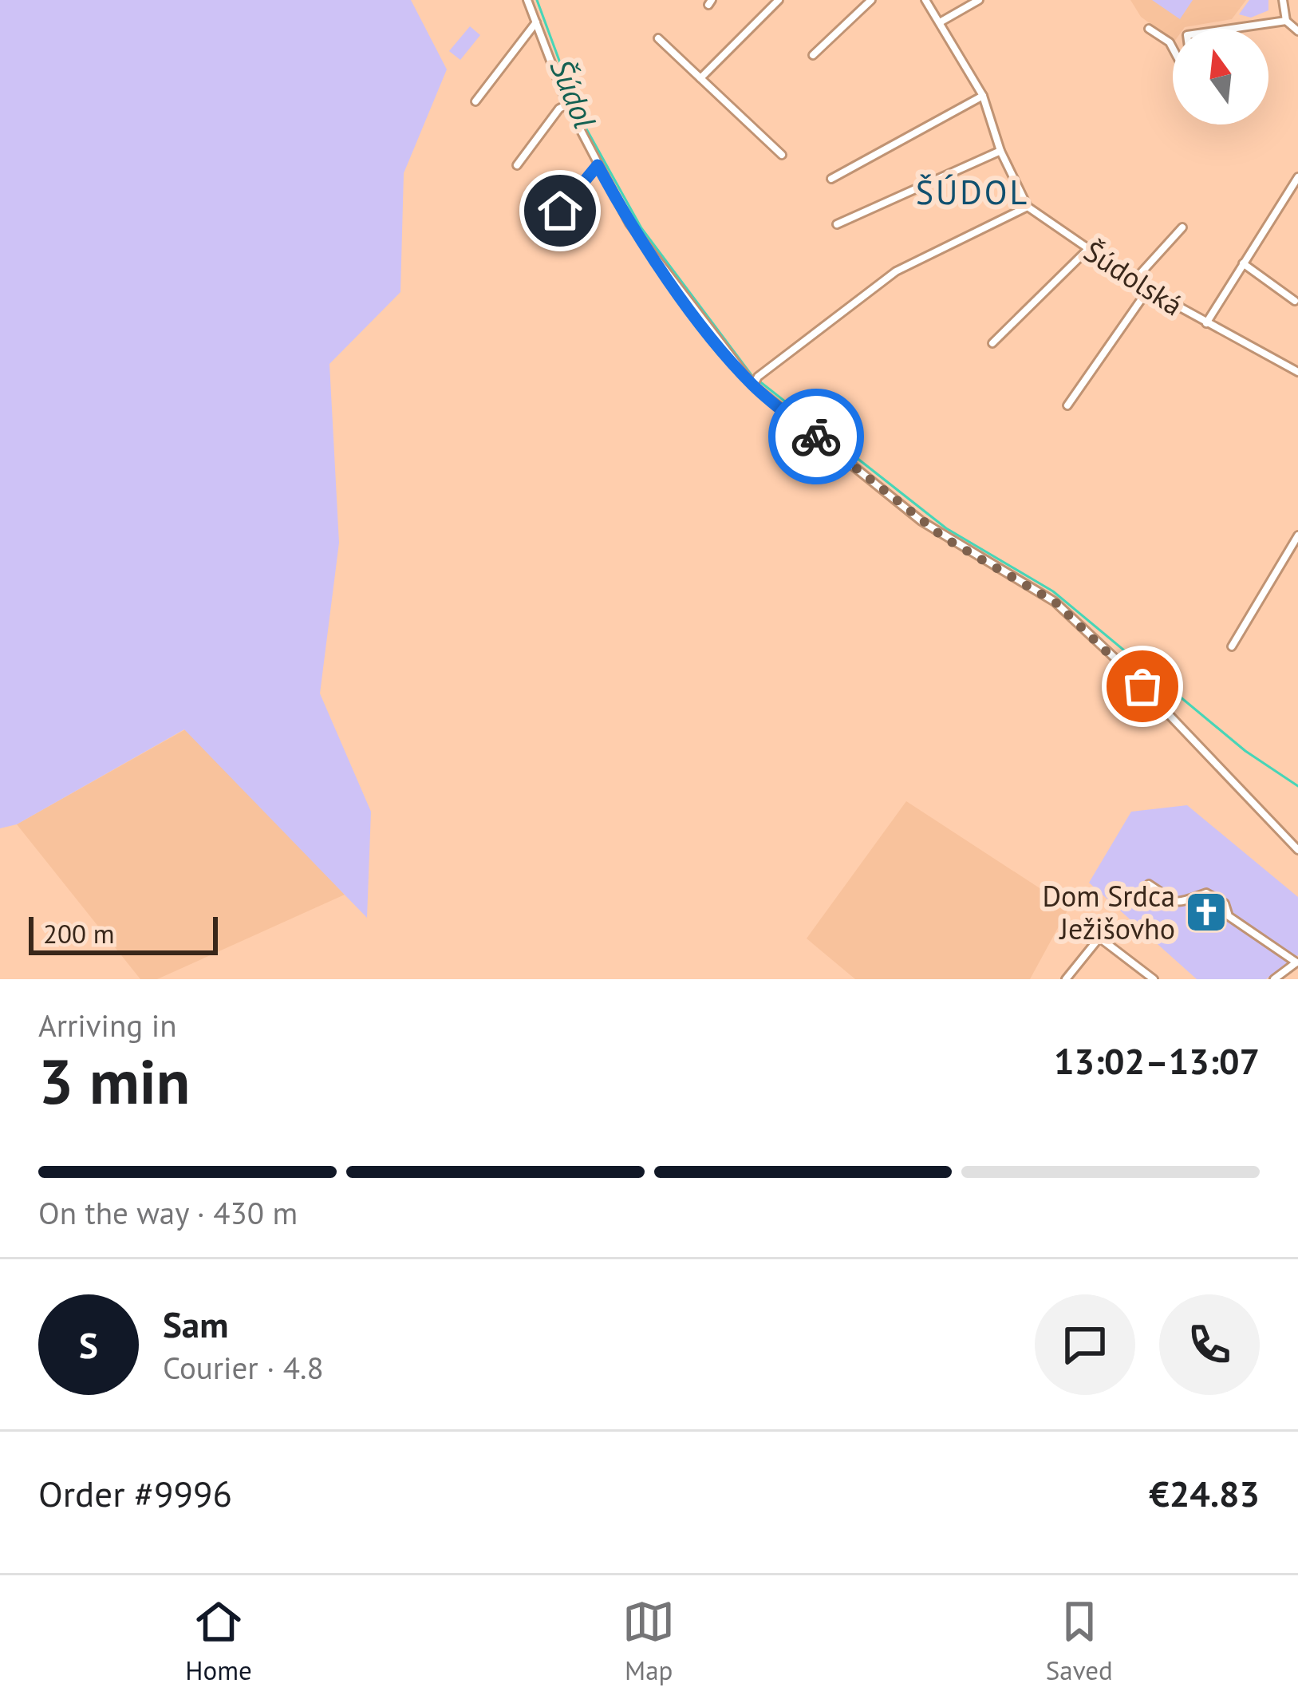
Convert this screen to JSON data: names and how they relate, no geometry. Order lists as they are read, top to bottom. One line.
{"streets":{"street":["Šúdolská"]},"districts":["ŠÚDOL"],"water":["Šúdol"],"places":{"church":["Dom Srdca Ježišovho"]},"scale_bar":"200 m","north":"top","page":{"scale":"200 m","heading":["3 min","Arriving in","13:02–13:07"],"panel":["Sam","Courier · 4.8","Order #9996","€24.83"],"bar":"On the way · 430 m","round":"S","tabs":["Home","Map","Saved"]}}
